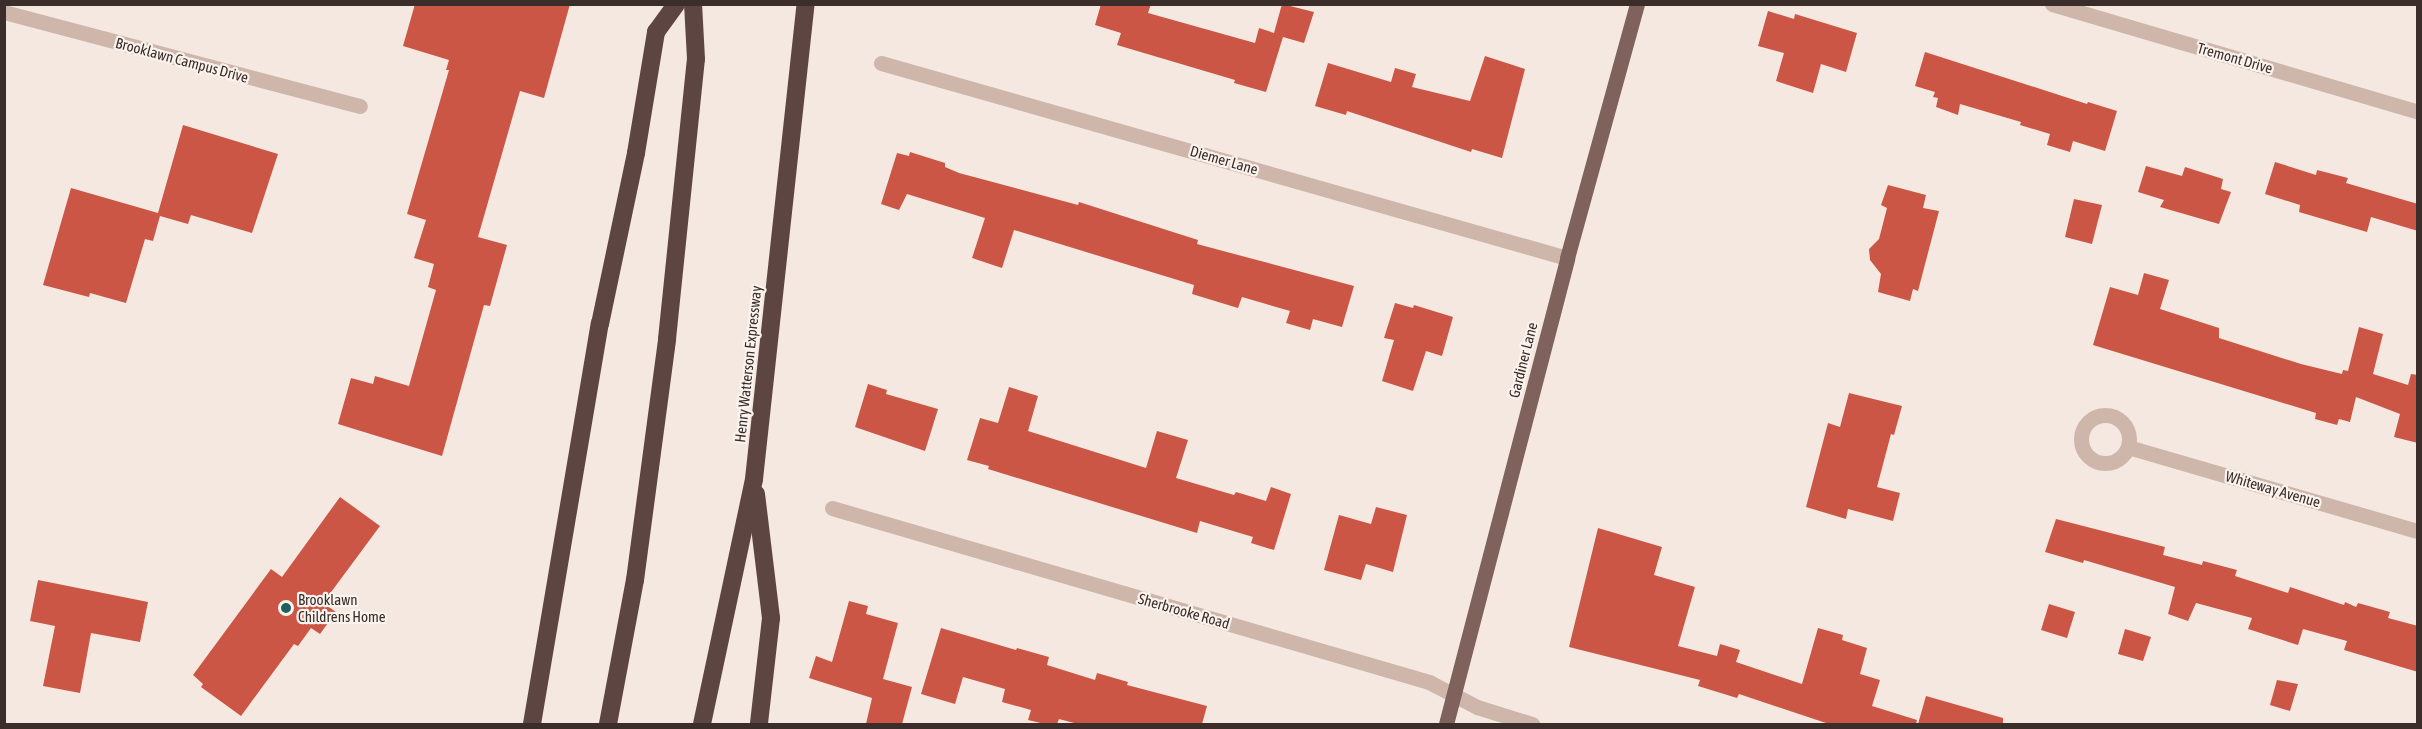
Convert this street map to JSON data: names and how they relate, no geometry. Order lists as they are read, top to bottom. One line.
{"streets":{"highway":["Henry Watterson Expressway"],"main road":["Gardiner Lane"],"street":["Tremont Drive","Brooklawn Campus Drive","Diemer Lane","Whiteway Avenue","Sherbrooke Road"]},"crossings":[["Diemer Lane","Gardiner Lane"],["Gardiner Lane","Sherbrooke Road"]],"places":["Brooklawn Childrens Home"]}
